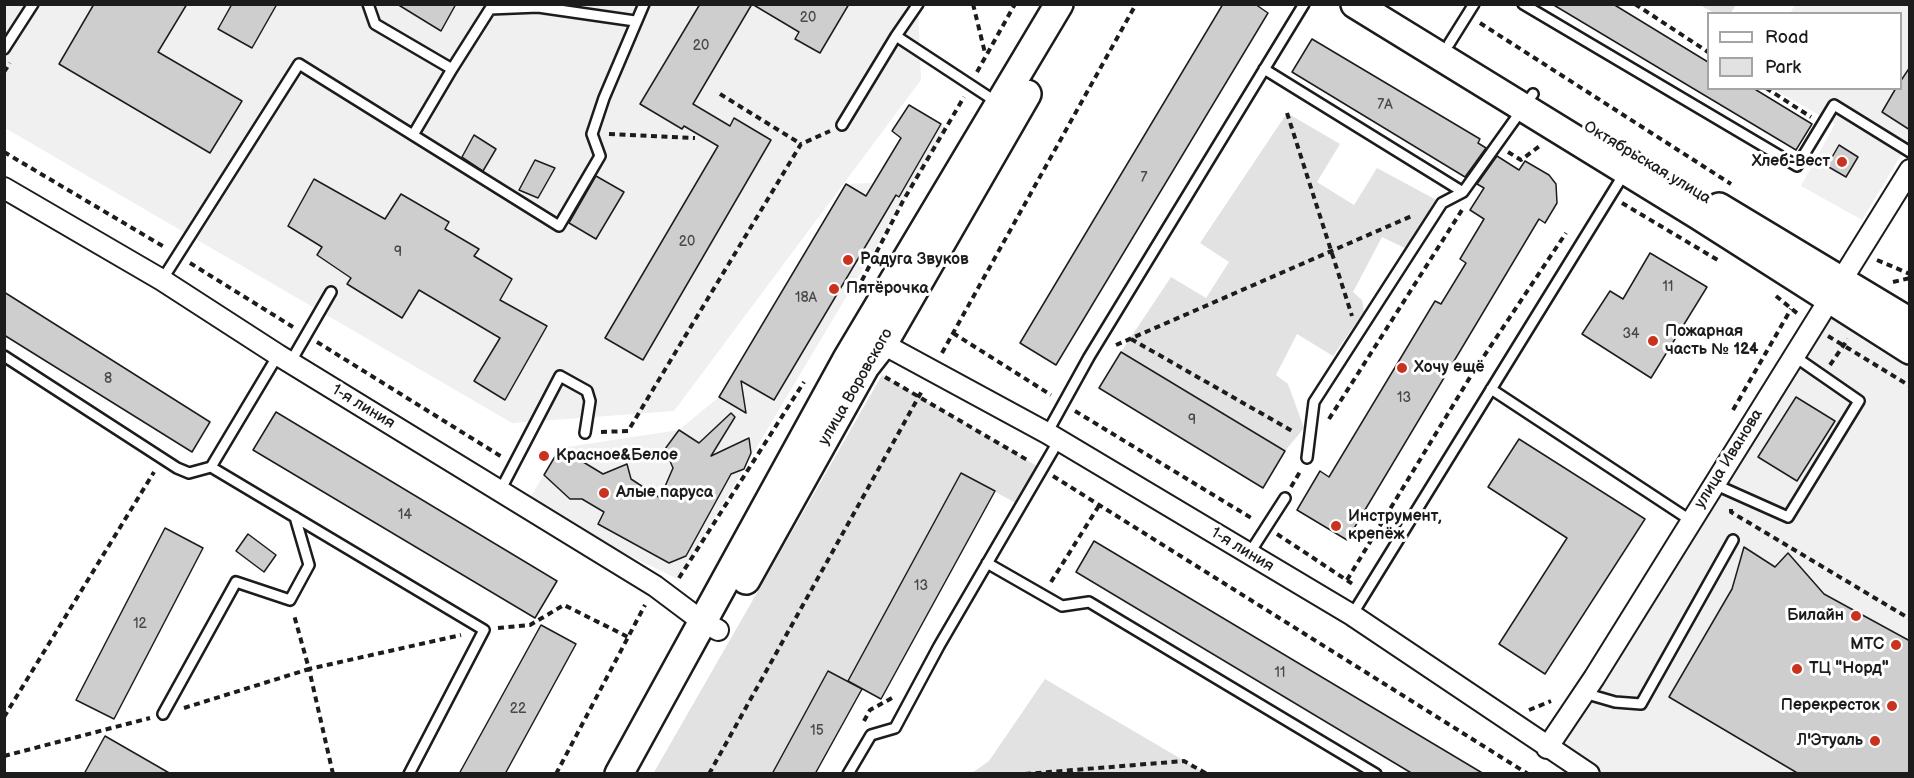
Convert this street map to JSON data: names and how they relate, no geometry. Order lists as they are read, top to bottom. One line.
{"streets":{"street":["Октябрьская улица","улица Воровского","1-я линия","улица Иванова"]},"crossings":[["Октябрьская улица","улица Иванова"],["улица Воровского","1-я линия"],["1-я линия","улица Иванова"]],"places":["Хлеб-Вест","Радуга Звуков","Пятёрочка","Пожарная часть № 124","Хочу ещё","Красное&Белое","Алые паруса","Инструмент, крепёж","Билайн","МТС","ТЦ \"Норд\"","Перекресток","Л'Этуаль"],"house_numbers":["20","20","7А","7","20","9","11","18А","34","8","13","9","14","13","12","11","22","15"],"legend":["Road","Park"]}
